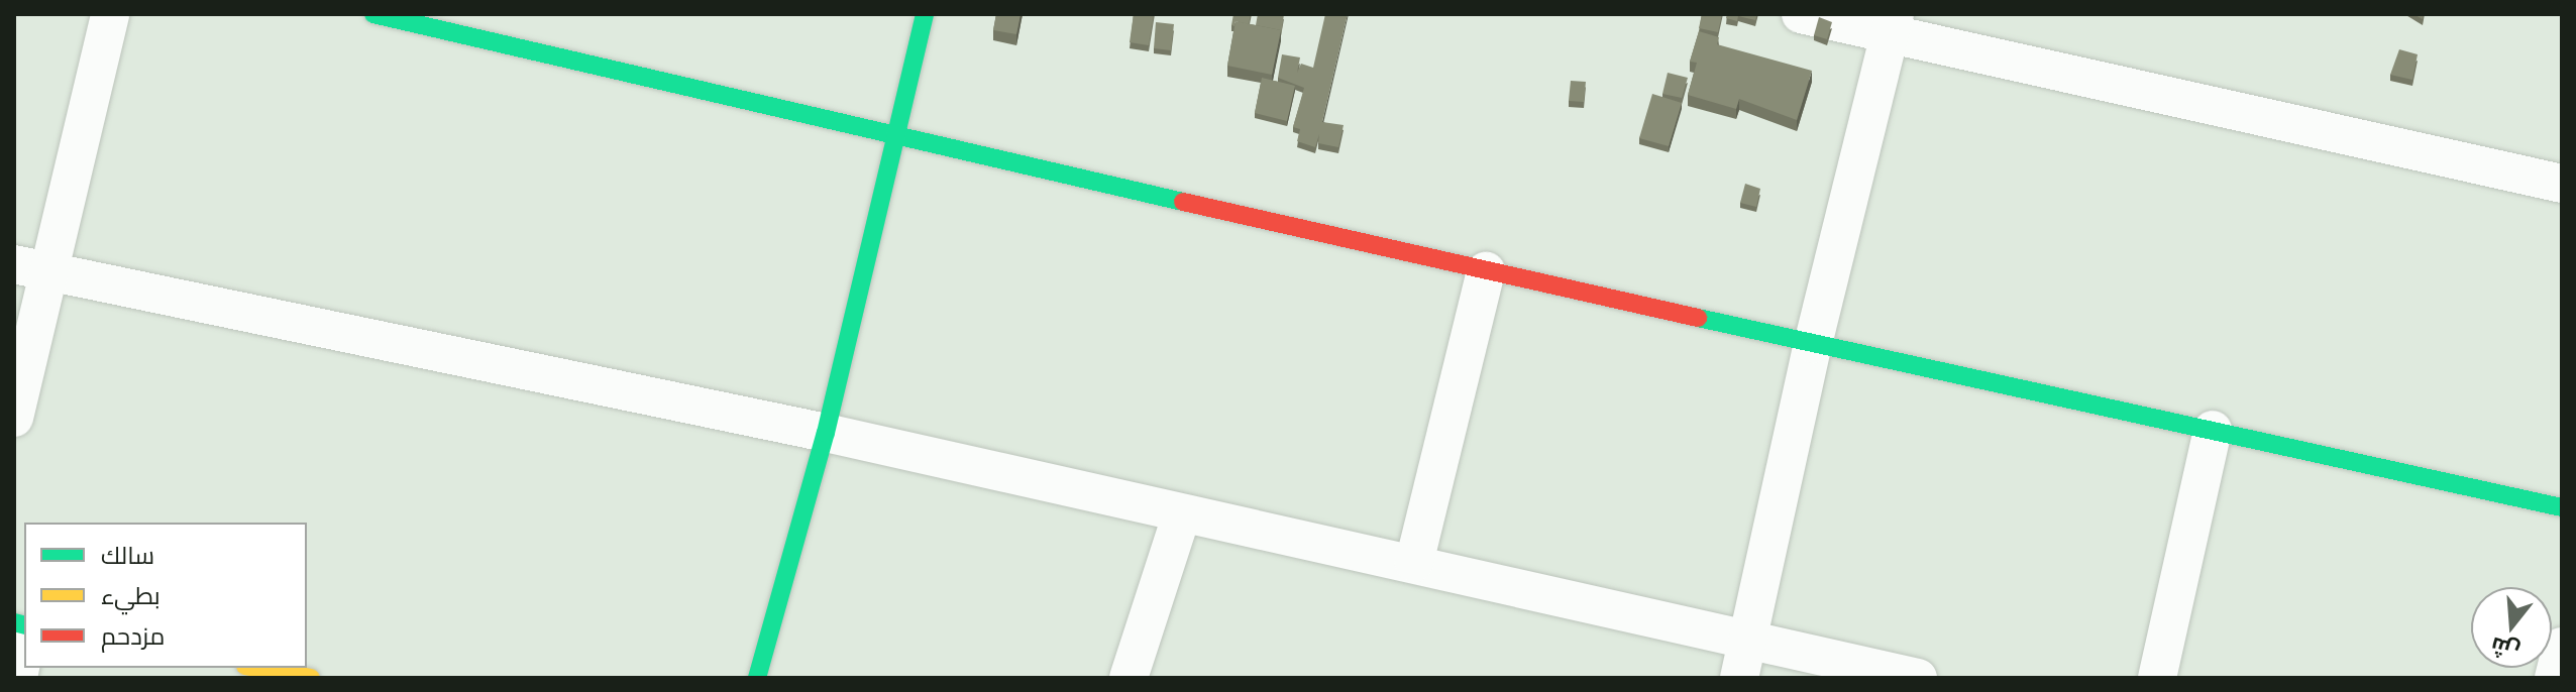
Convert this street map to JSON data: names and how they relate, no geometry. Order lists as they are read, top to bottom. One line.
{"legend":["سالك","بطيء","مزدحم"],"north":"bottom"}
